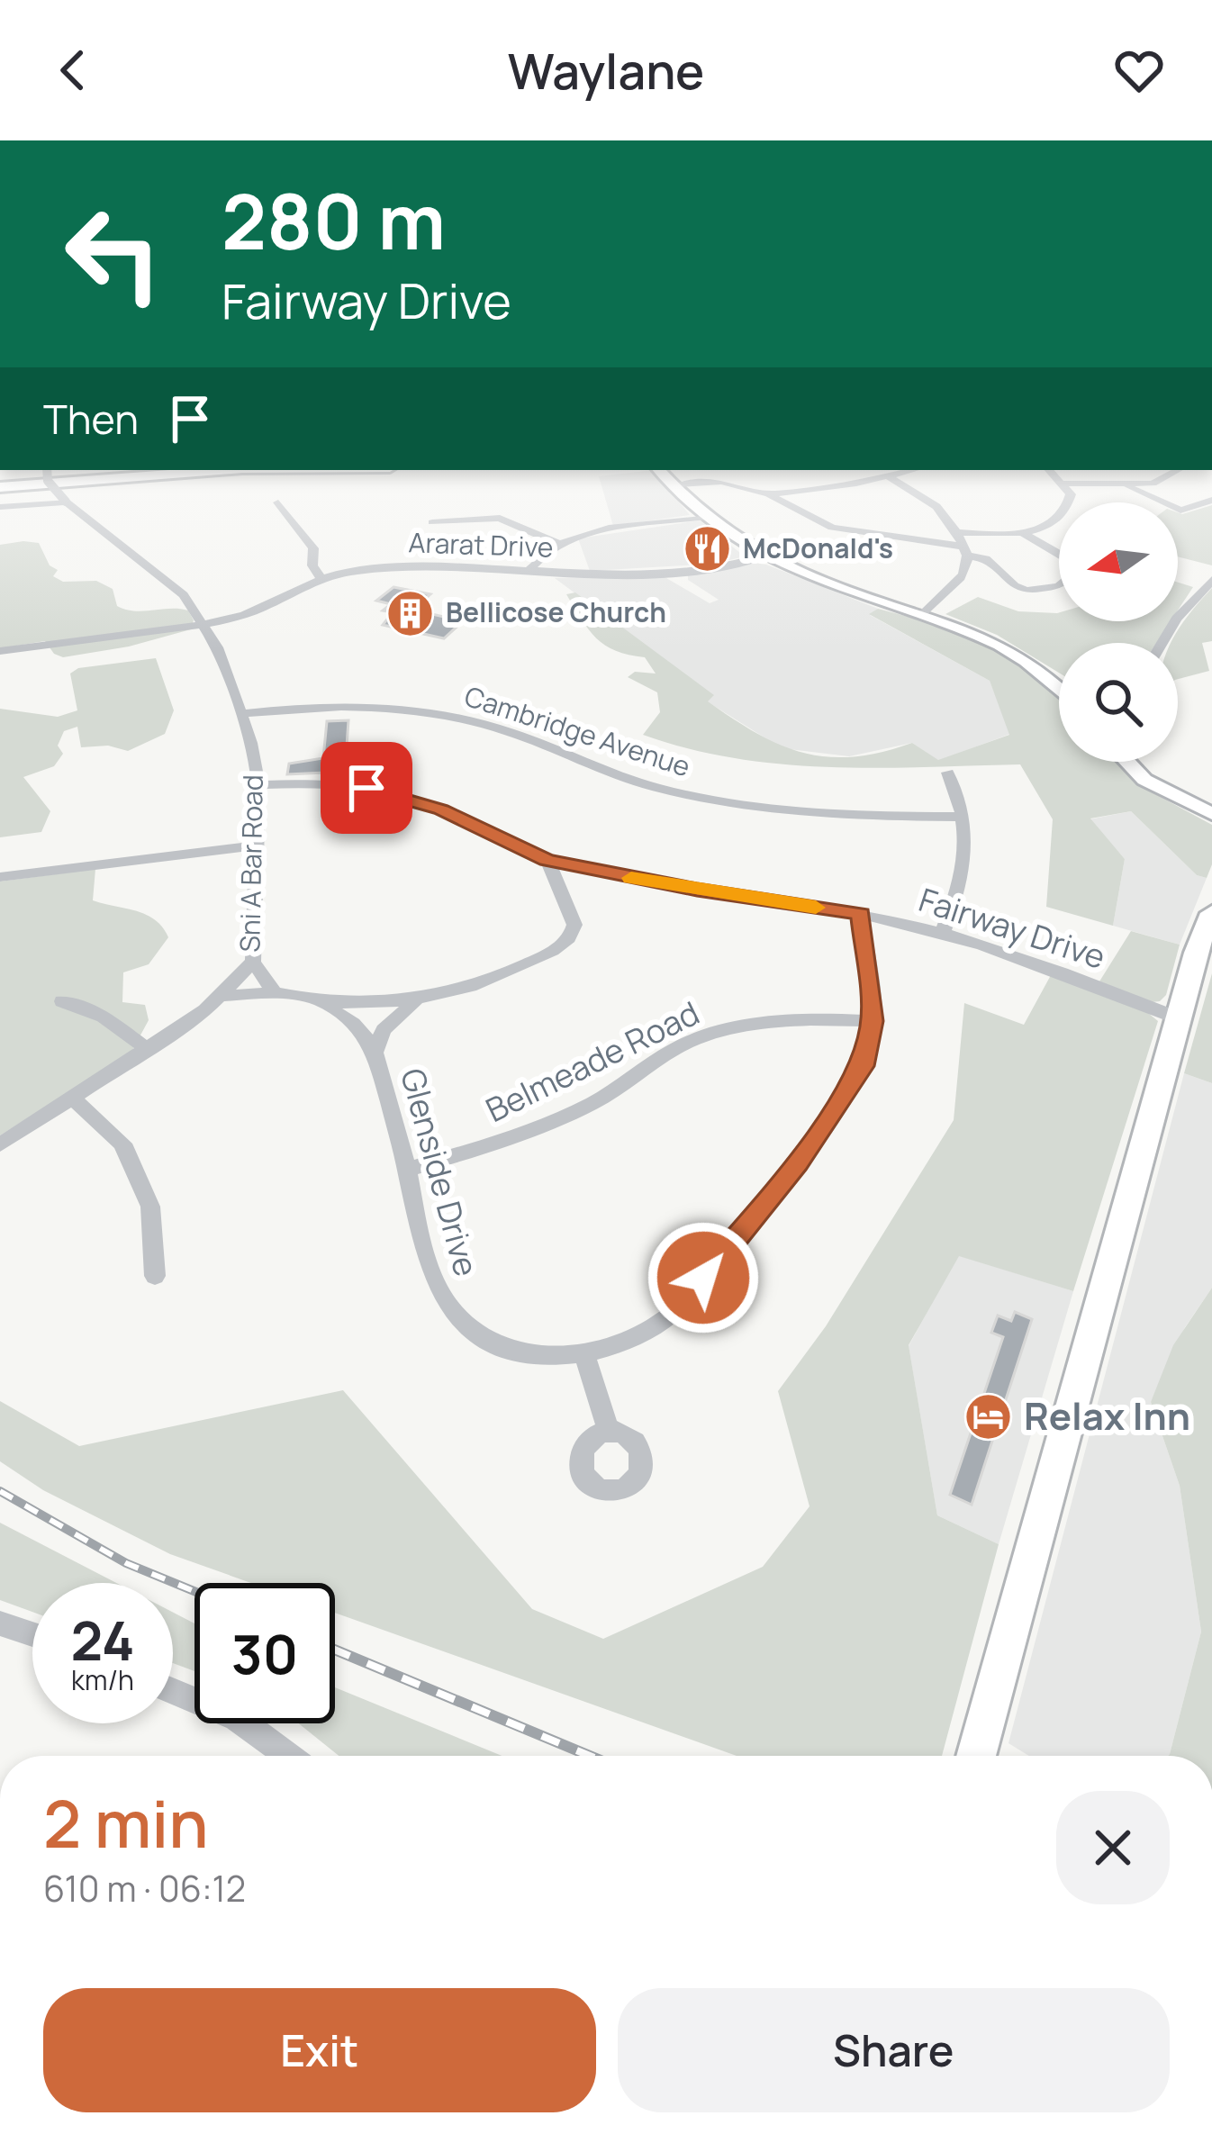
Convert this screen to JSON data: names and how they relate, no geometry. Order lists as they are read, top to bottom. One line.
{"streets":{"street":["Ararat Drive","Cambridge Avenue","Sni A Bar Road","Fairway Drive","Belmeade Road","Glenside Drive"]},"crossings":[["Ararat Drive","Sni A Bar Road"],["Cambridge Avenue","Sni A Bar Road"],["Sni A Bar Road","Fairway Drive"],["Fairway Drive","Glenside Drive"],["Belmeade Road","Glenside Drive"]],"places":{"restaurant":["McDonald's"],"building":["Bellicose Church"],"hotel":["Relax Inn"]},"north":"left","page":{"header":"Waylane","turn":["280 m","Fairway Drive"],"then":"Then","speed":"24 km/h","limit":"30","heading":["2 min","610 m · 06:12"],"buttons":["Exit","Share"]}}
